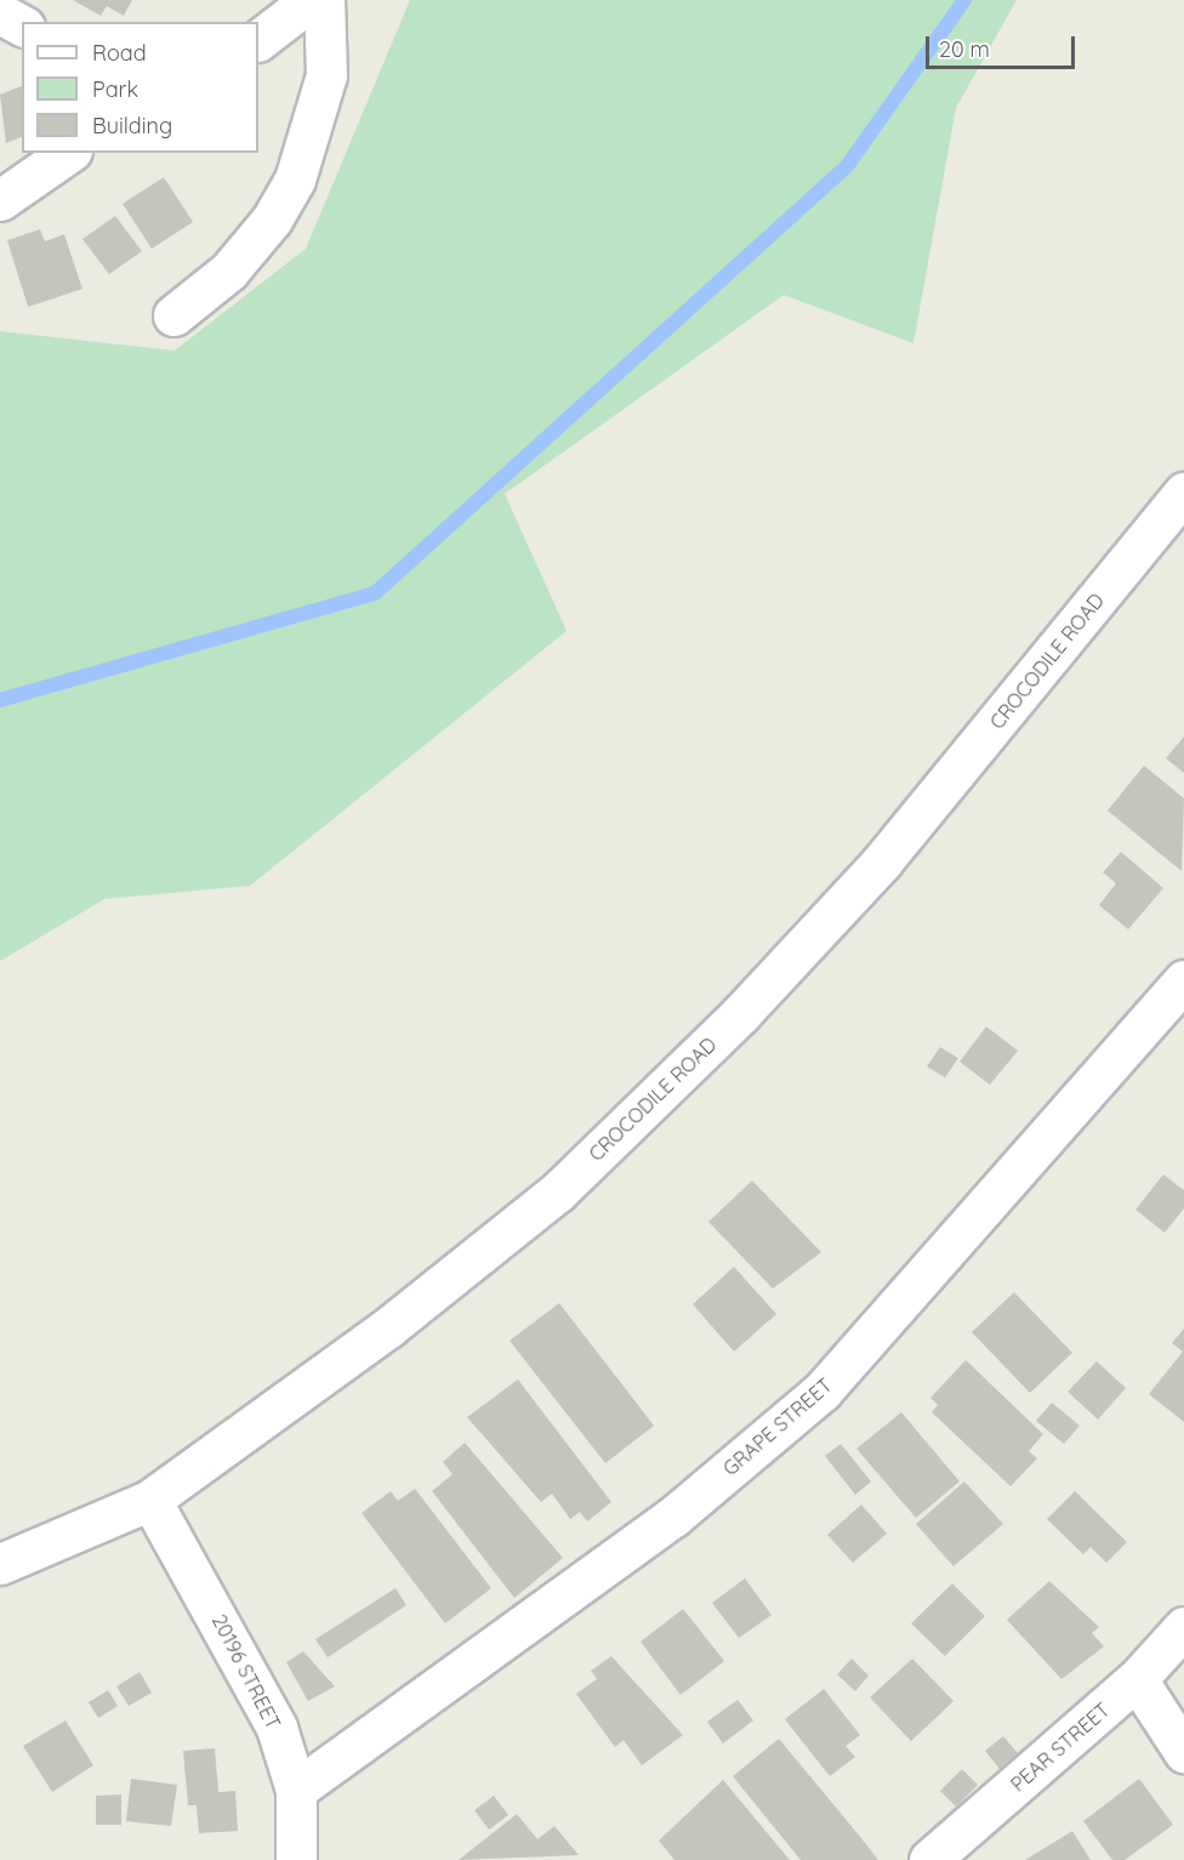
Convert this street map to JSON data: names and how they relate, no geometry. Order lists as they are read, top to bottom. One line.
{"streets":{"street":["CROCODILE ROAD","GRAPE STREET","20196 STREET","PEAR STREET"]},"crossings":[["CROCODILE ROAD","20196 STREET"],["GRAPE STREET","20196 STREET"]],"legend":["Road","Park","Building"],"scale_bar":"20 m"}
